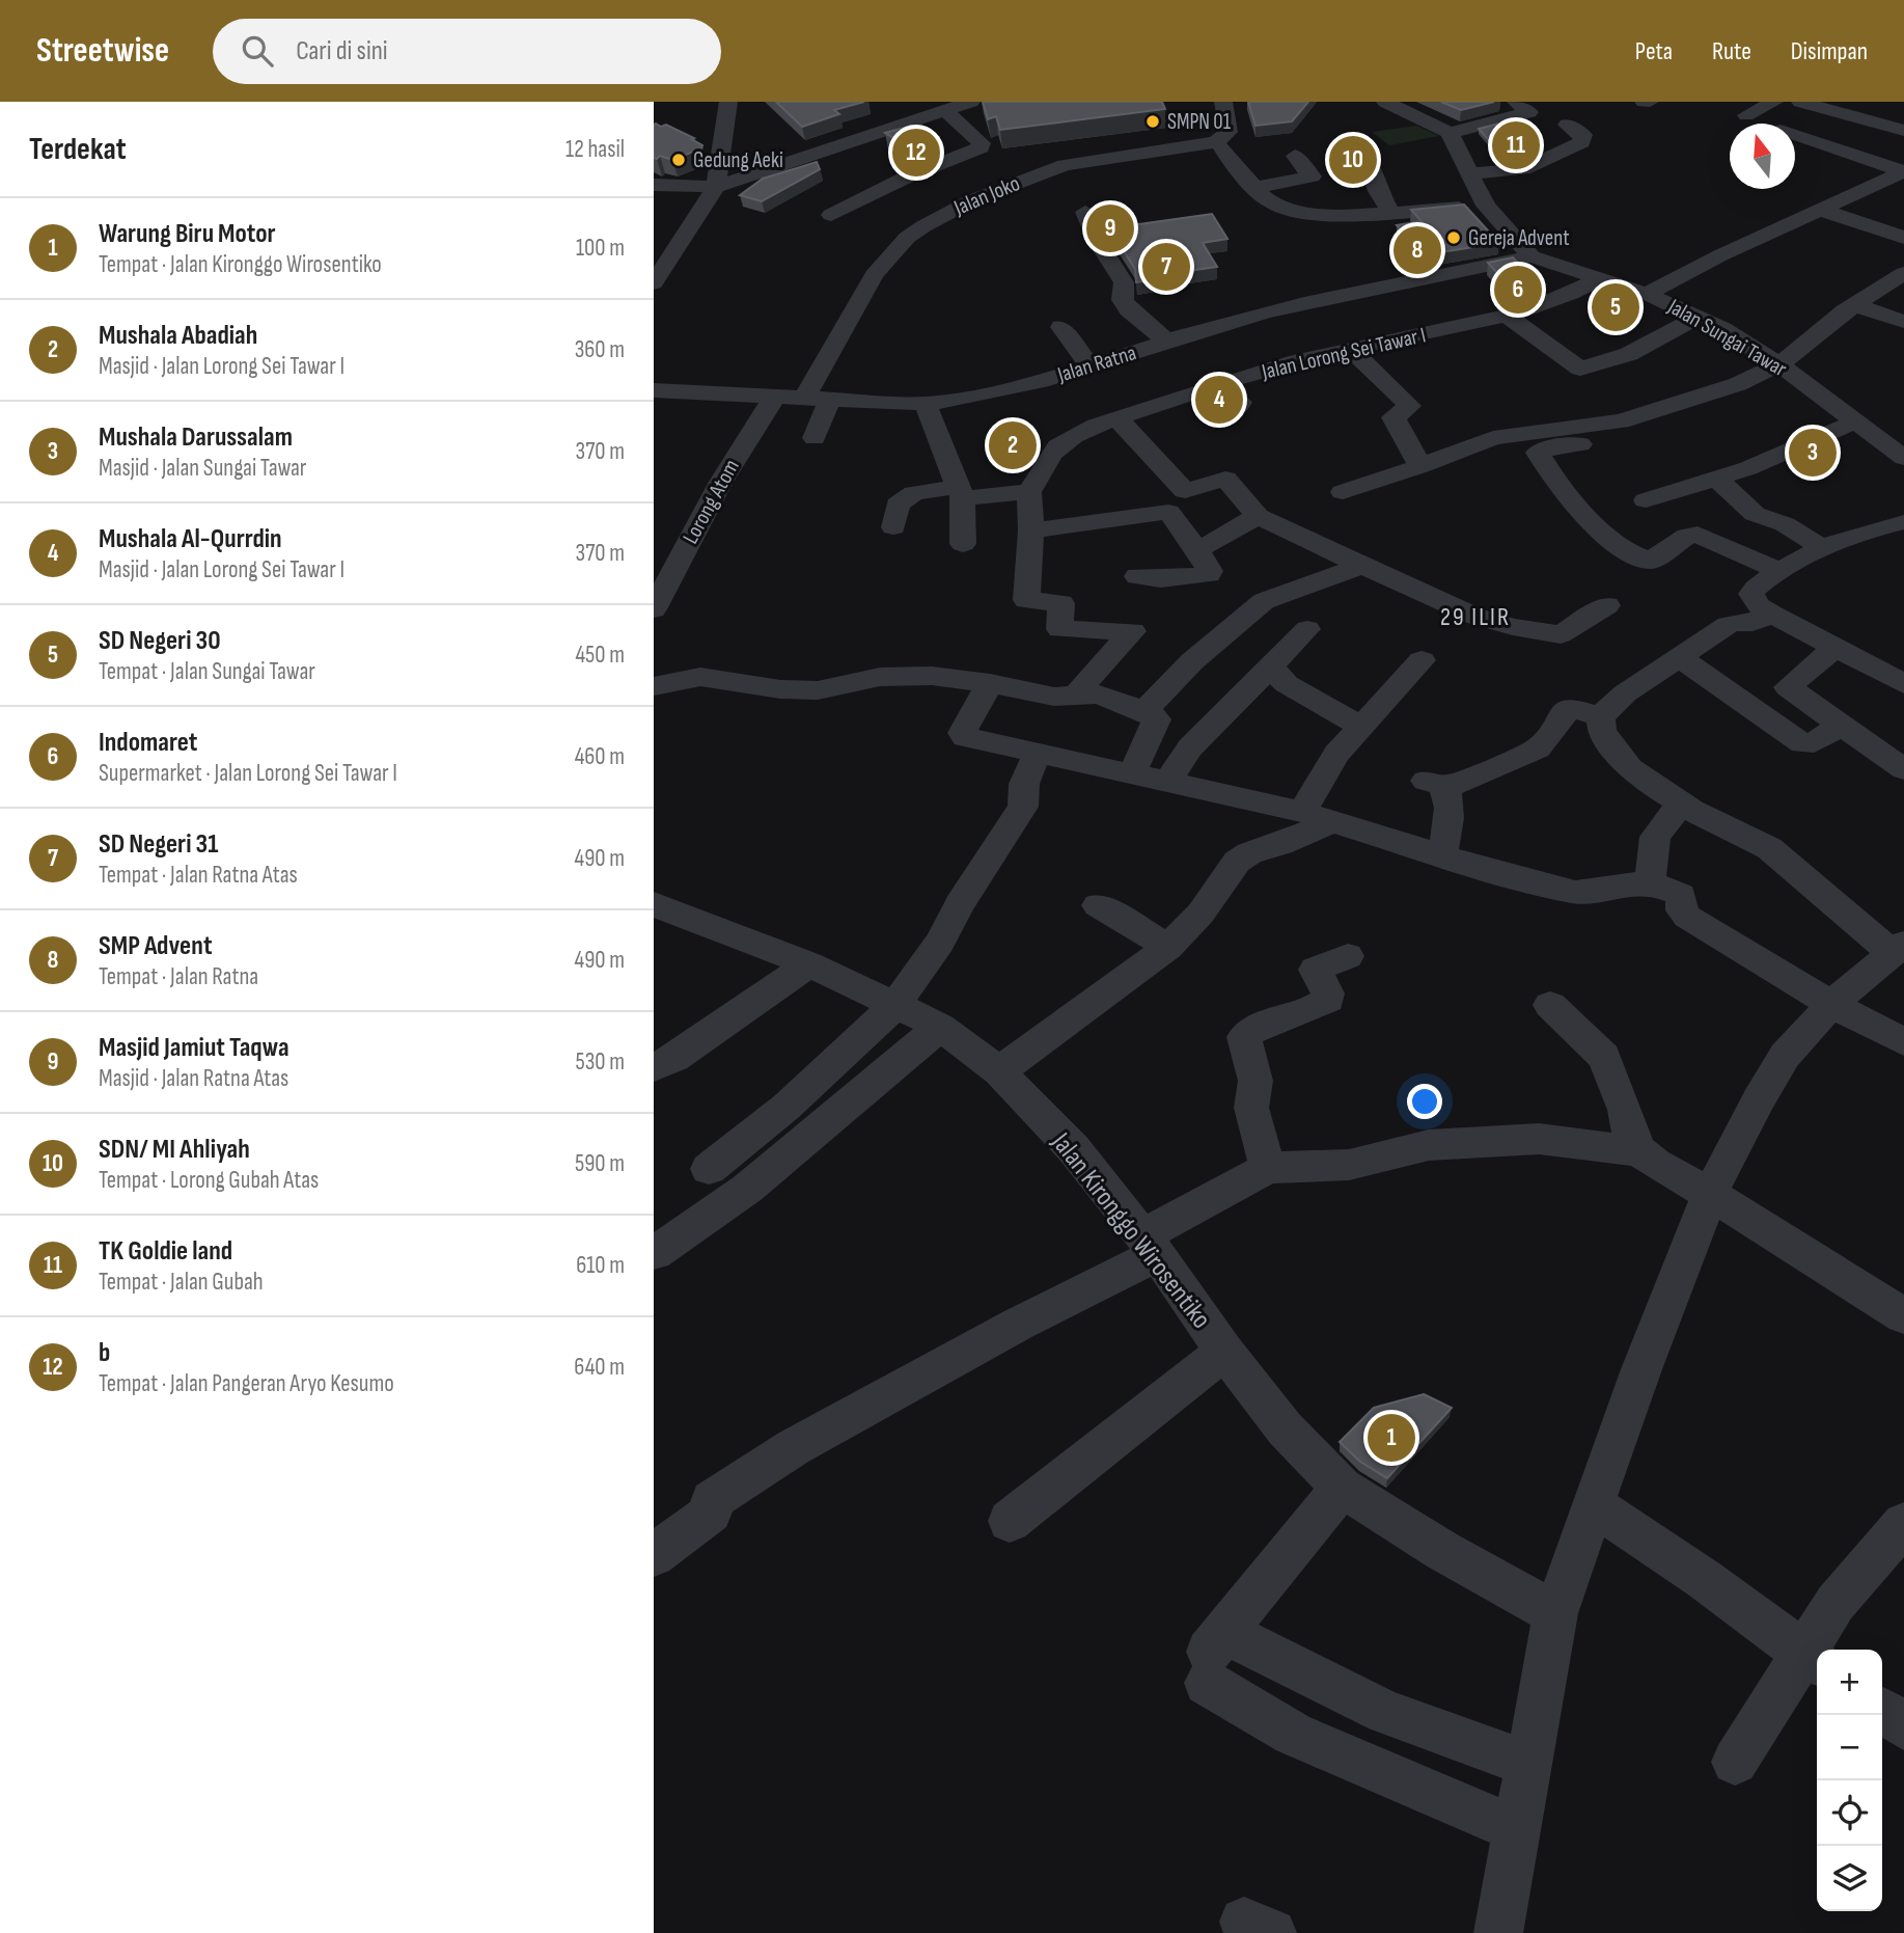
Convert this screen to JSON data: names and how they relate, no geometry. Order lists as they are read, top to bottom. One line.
{"streets":{"street":["Jalan Joko","Jalan Sungai Tawar","Jalan Lorong Sei Tawar I","Jalan Ratna","Lorong Atom","Jalan Kironggo Wirosentiko"]},"crossings":[["Jalan Joko","Jalan Ratna"],["Jalan Sungai Tawar","Jalan Lorong Sei Tawar I"],["Jalan Sungai Tawar","Jalan Ratna"],["Jalan Ratna","Lorong Atom"]],"districts":["29 ILIR"],"places":["SMPN 01","Gedung Aeki","Gereja Advent"],"north":"top","page":{"header":"Streetwise","search":"Cari di sini","nav":["Peta","Rute","Disimpan"],"heading":["Terdekat","12 hasil"],"pins":["11","12","10","9","8","7","6","5","4","2","3","1"],"list":[{"mark":"1","name":"Warung Biru Motor","note":"Tempat · Jalan Kironggo Wirosentiko","value":"100 m"},{"mark":"2","name":"Mushala Abadiah","note":"Masjid · Jalan Lorong Sei Tawar I","value":"360 m"},{"mark":"3","name":"Mushala Darussalam","note":"Masjid · Jalan Sungai Tawar","value":"370 m"},{"mark":"4","name":"Mushala Al-Qurrdin","note":"Masjid · Jalan Lorong Sei Tawar I","value":"370 m"},{"mark":"5","name":"SD Negeri 30","note":"Tempat · Jalan Sungai Tawar","value":"450 m"},{"mark":"6","name":"Indomaret","note":"Supermarket · Jalan Lorong Sei Tawar I","value":"460 m"},{"mark":"7","name":"SD Negeri 31","note":"Tempat · Jalan Ratna Atas","value":"490 m"},{"mark":"8","name":"SMP Advent","note":"Tempat · Jalan Ratna","value":"490 m"},{"mark":"9","name":"Masjid Jamiut Taqwa","note":"Masjid · Jalan Ratna Atas","value":"530 m"},{"mark":"10","name":"SDN/ MI Ahliyah","note":"Tempat · Lorong Gubah Atas","value":"590 m"},{"mark":"11","name":"TK Goldie land","note":"Tempat · Jalan Gubah","value":"610 m"},{"mark":"12","name":"b","note":"Tempat · Jalan Pangeran Aryo Kesumo","value":"640 m"}],"map_buttons":["+","−"]}}
